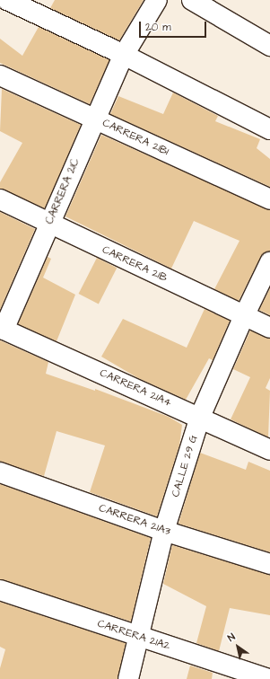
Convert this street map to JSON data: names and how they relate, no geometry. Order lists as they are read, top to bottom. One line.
{"streets":{"street":["CARRERA 21B1","CARRERA 21C","CARRERA 21B","CARRERA 21A4","CALLE 29 G","CARRERA 21A3","CARRERA 21A2"]},"crossings":[["CARRERA 21B1","CARRERA 21C"],["CARRERA 21C","CARRERA 21B"],["CARRERA 21C","CARRERA 21A4"],["CARRERA 21B","CALLE 29 G"],["CARRERA 21A4","CALLE 29 G"],["CALLE 29 G","CARRERA 21A3"],["CALLE 29 G","CARRERA 21A2"]],"scale_bar":"20 m","north":"top left"}
